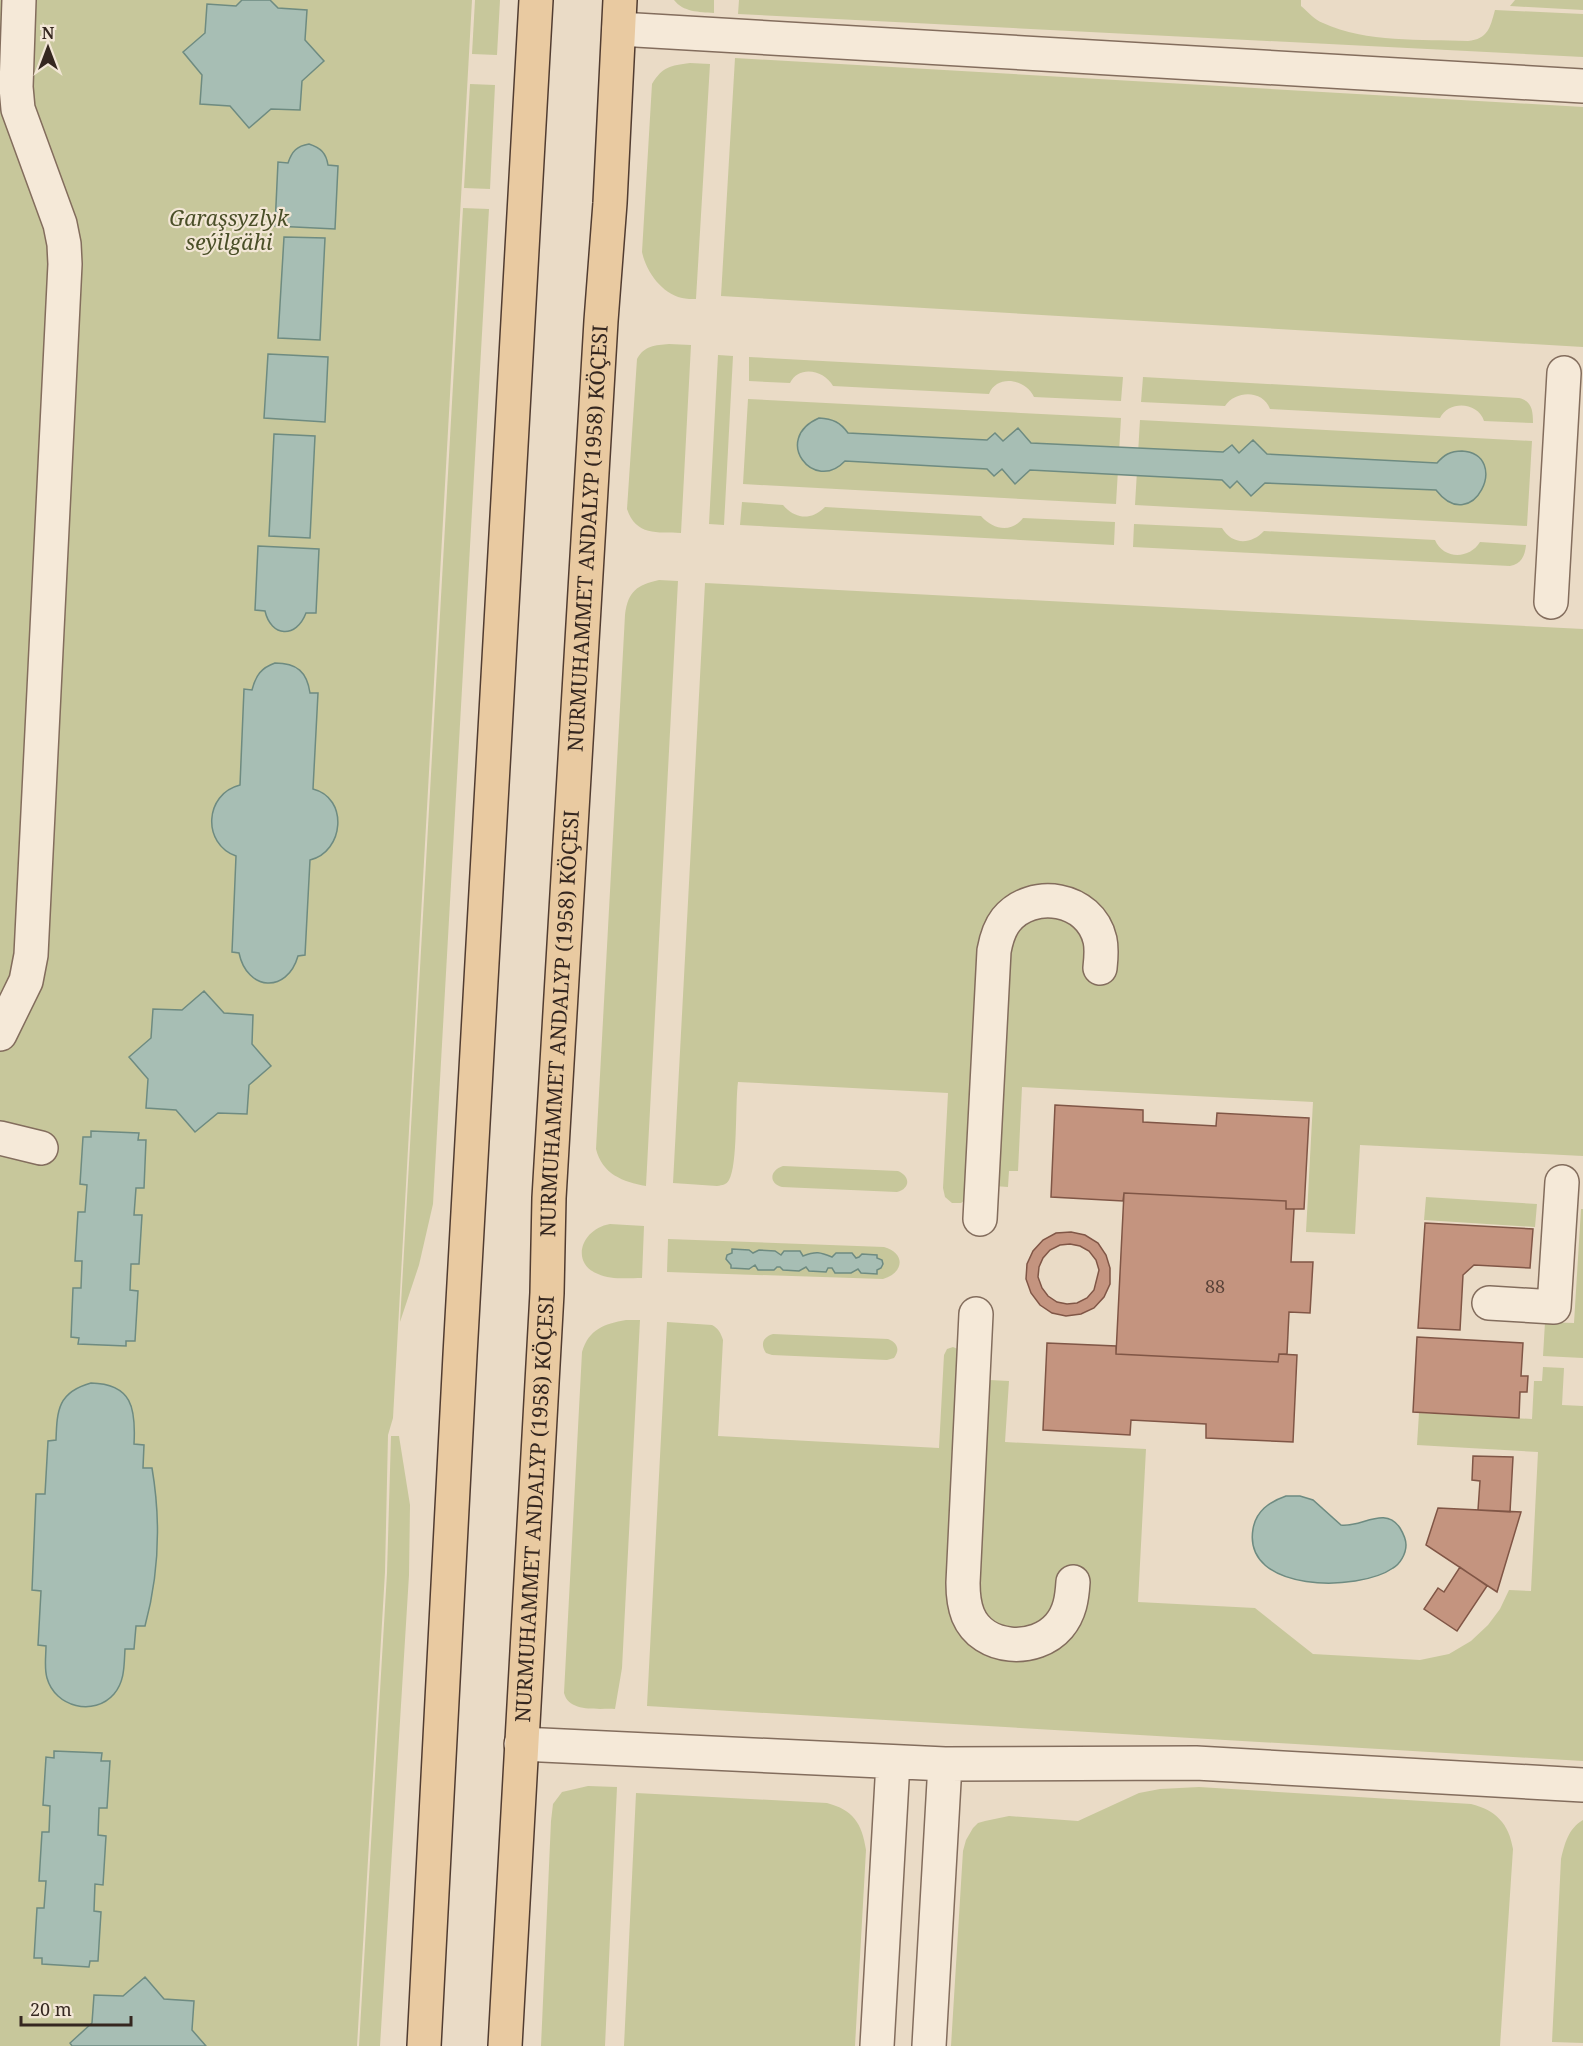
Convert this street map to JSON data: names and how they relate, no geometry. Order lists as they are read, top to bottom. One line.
{"streets":{"main road":["NURMUHAMMET ANDALYP (1958) KÖÇESI"]},"parks":["Garaşsyzlyk seýilgähi"],"house_numbers":["88"],"scale_bar":"20 m","north":"top"}
